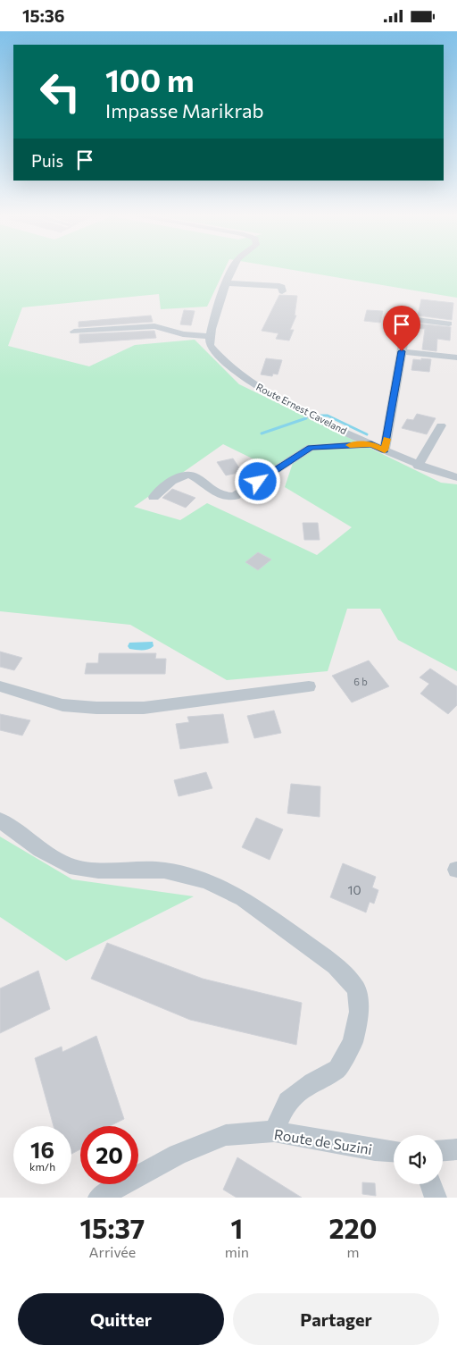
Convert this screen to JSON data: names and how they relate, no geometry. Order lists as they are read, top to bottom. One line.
{"streets":{"street":["Route Ernest Caveland","Route de Suzini"]},"house_numbers":["6 b","10"],"page":{"status":"15:36","turn":["100 m","Impasse Marikrab"],"then":"Puis","speed":"16 km/h","limit":"20","eta":["15:37","Arrivée","1","min","220","m"],"buttons":["Quitter","Partager"]}}
